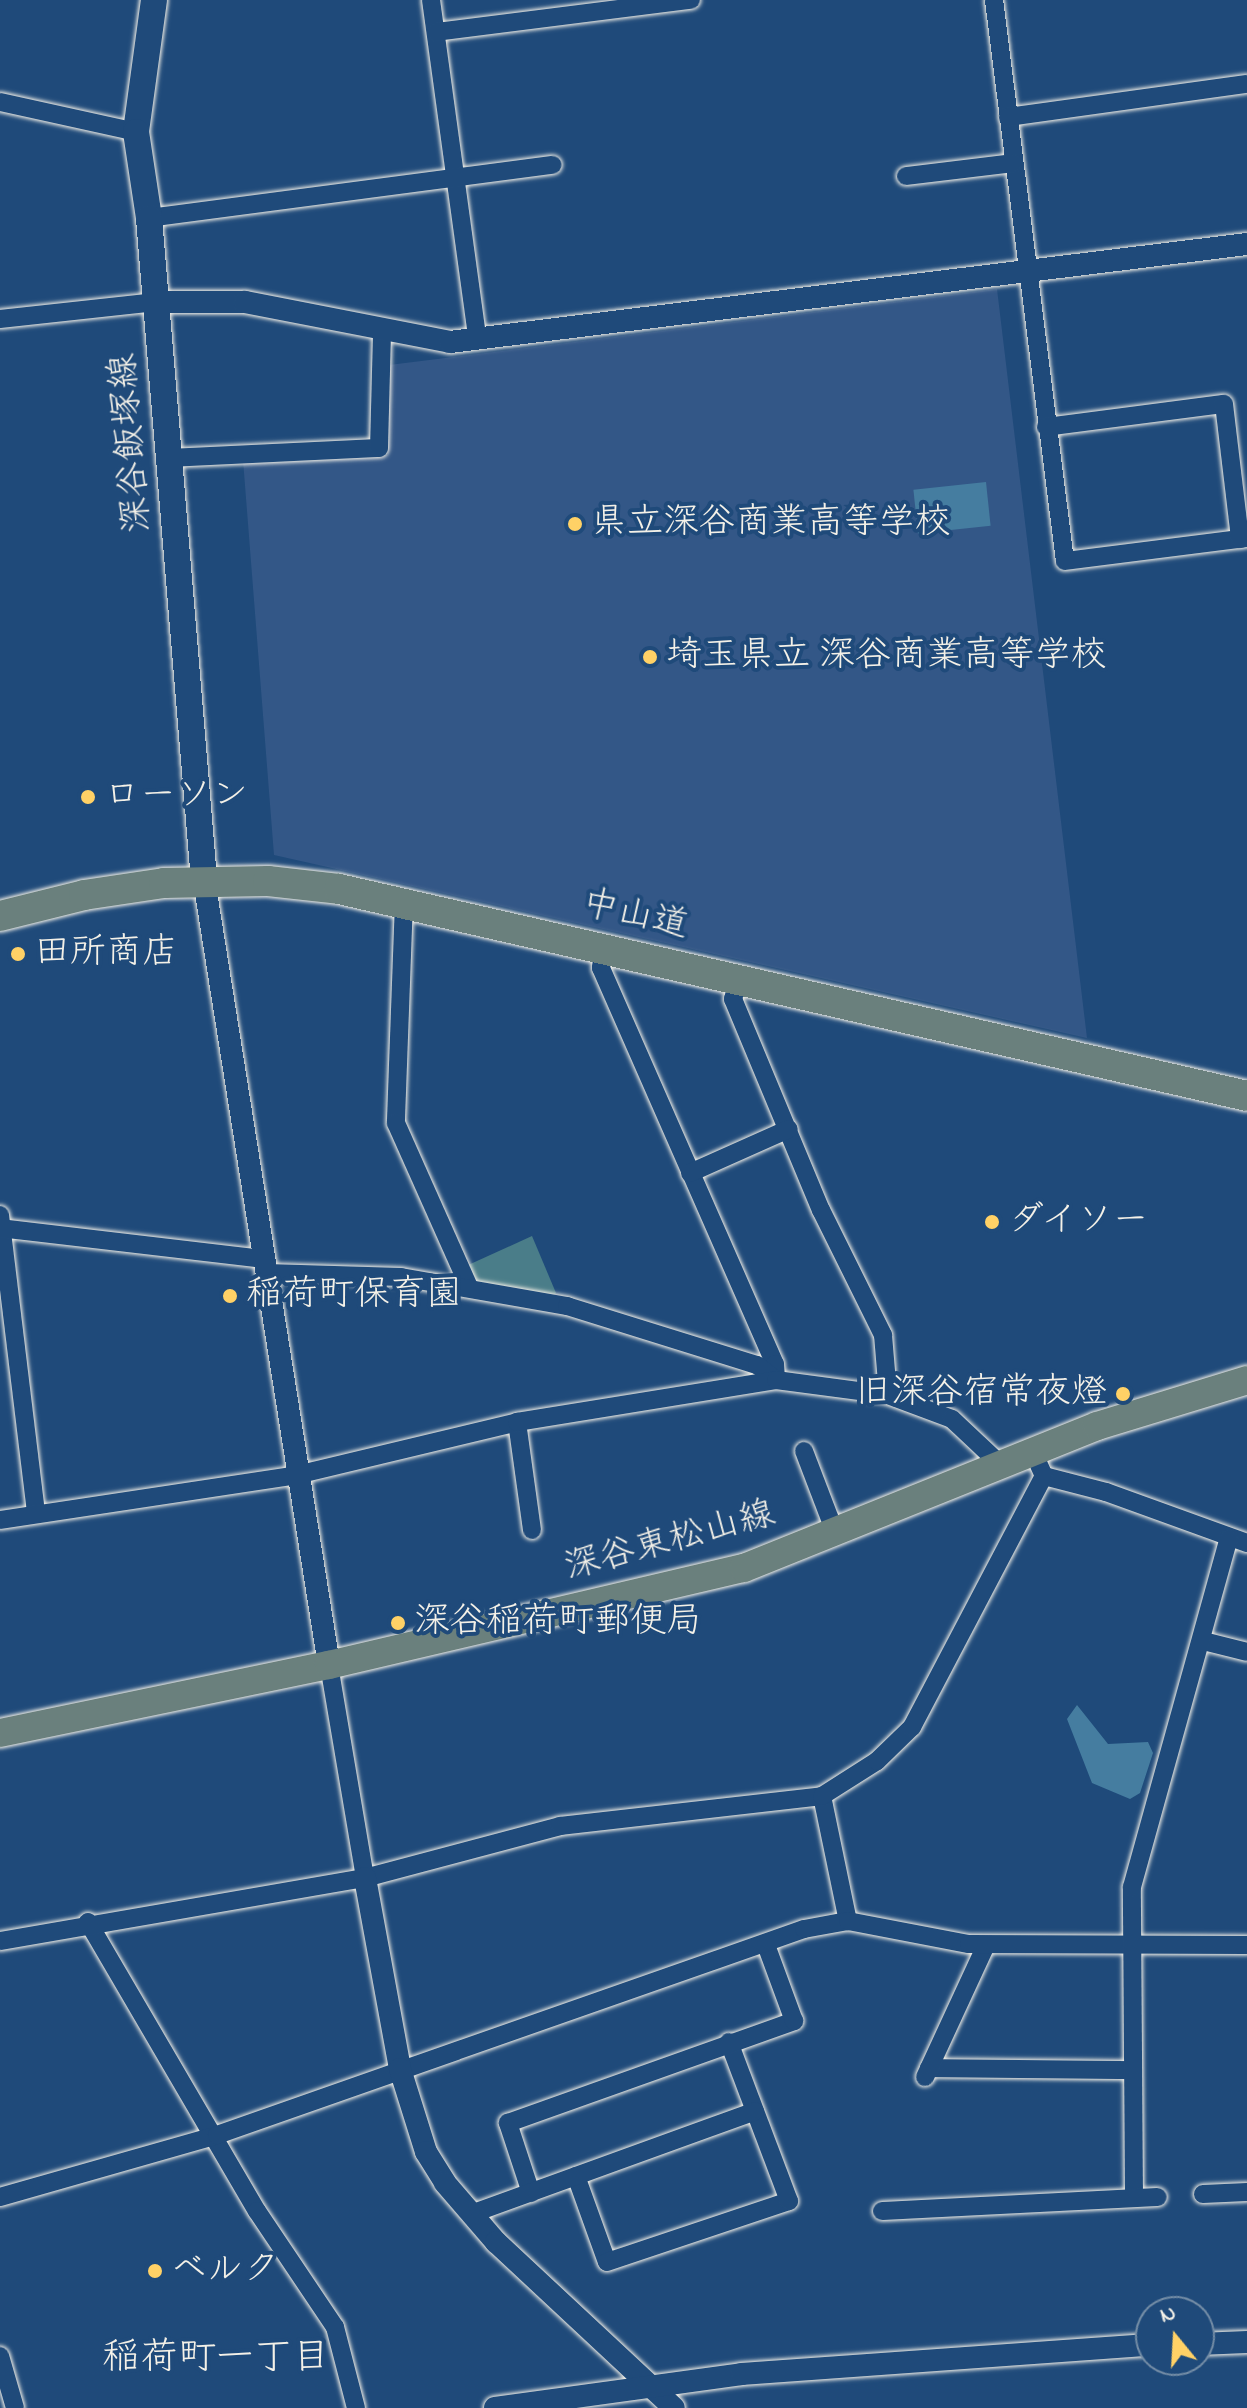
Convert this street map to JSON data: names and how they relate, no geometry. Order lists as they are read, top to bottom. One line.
{"streets":{"highway":["中山道"],"main road":["深谷飯塚線","深谷東松山線"]},"crossings":[["深谷飯塚線","中山道"]],"districts":["稲荷町一丁目"],"places":["県立深谷商業高等学校","埼玉県立 深谷商業高等学校","ローソン","田所商店","ダイソー","稲荷町保育園","旧深谷宿常夜燈","深谷稲荷町郵便局","ベルク"],"north":"top"}
